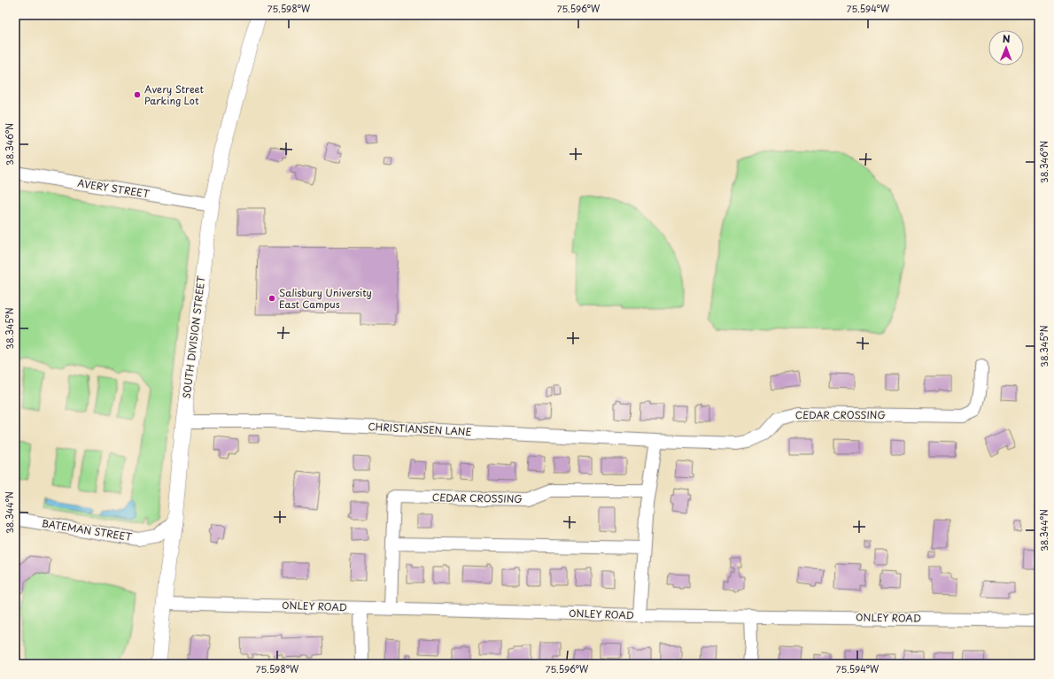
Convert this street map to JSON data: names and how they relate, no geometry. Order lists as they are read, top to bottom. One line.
{"streets":{"street":["AVERY STREET","SOUTH DIVISION STREET","CEDAR CROSSING","CHRISTIANSEN LANE","BATEMAN STREET","ONLEY ROAD"]},"crossings":[["AVERY STREET","SOUTH DIVISION STREET"],["SOUTH DIVISION STREET","CHRISTIANSEN LANE"],["SOUTH DIVISION STREET","BATEMAN STREET"],["SOUTH DIVISION STREET","ONLEY ROAD"],["CEDAR CROSSING","CHRISTIANSEN LANE"],["CEDAR CROSSING","ONLEY ROAD"]],"places":["Avery Street Parking Lot","Salisbury University East Campus"],"north":"top","coordinates":["75.598°W","75.596°W","75.594°W","38.346°N","38.345°N","38.344°N"]}
